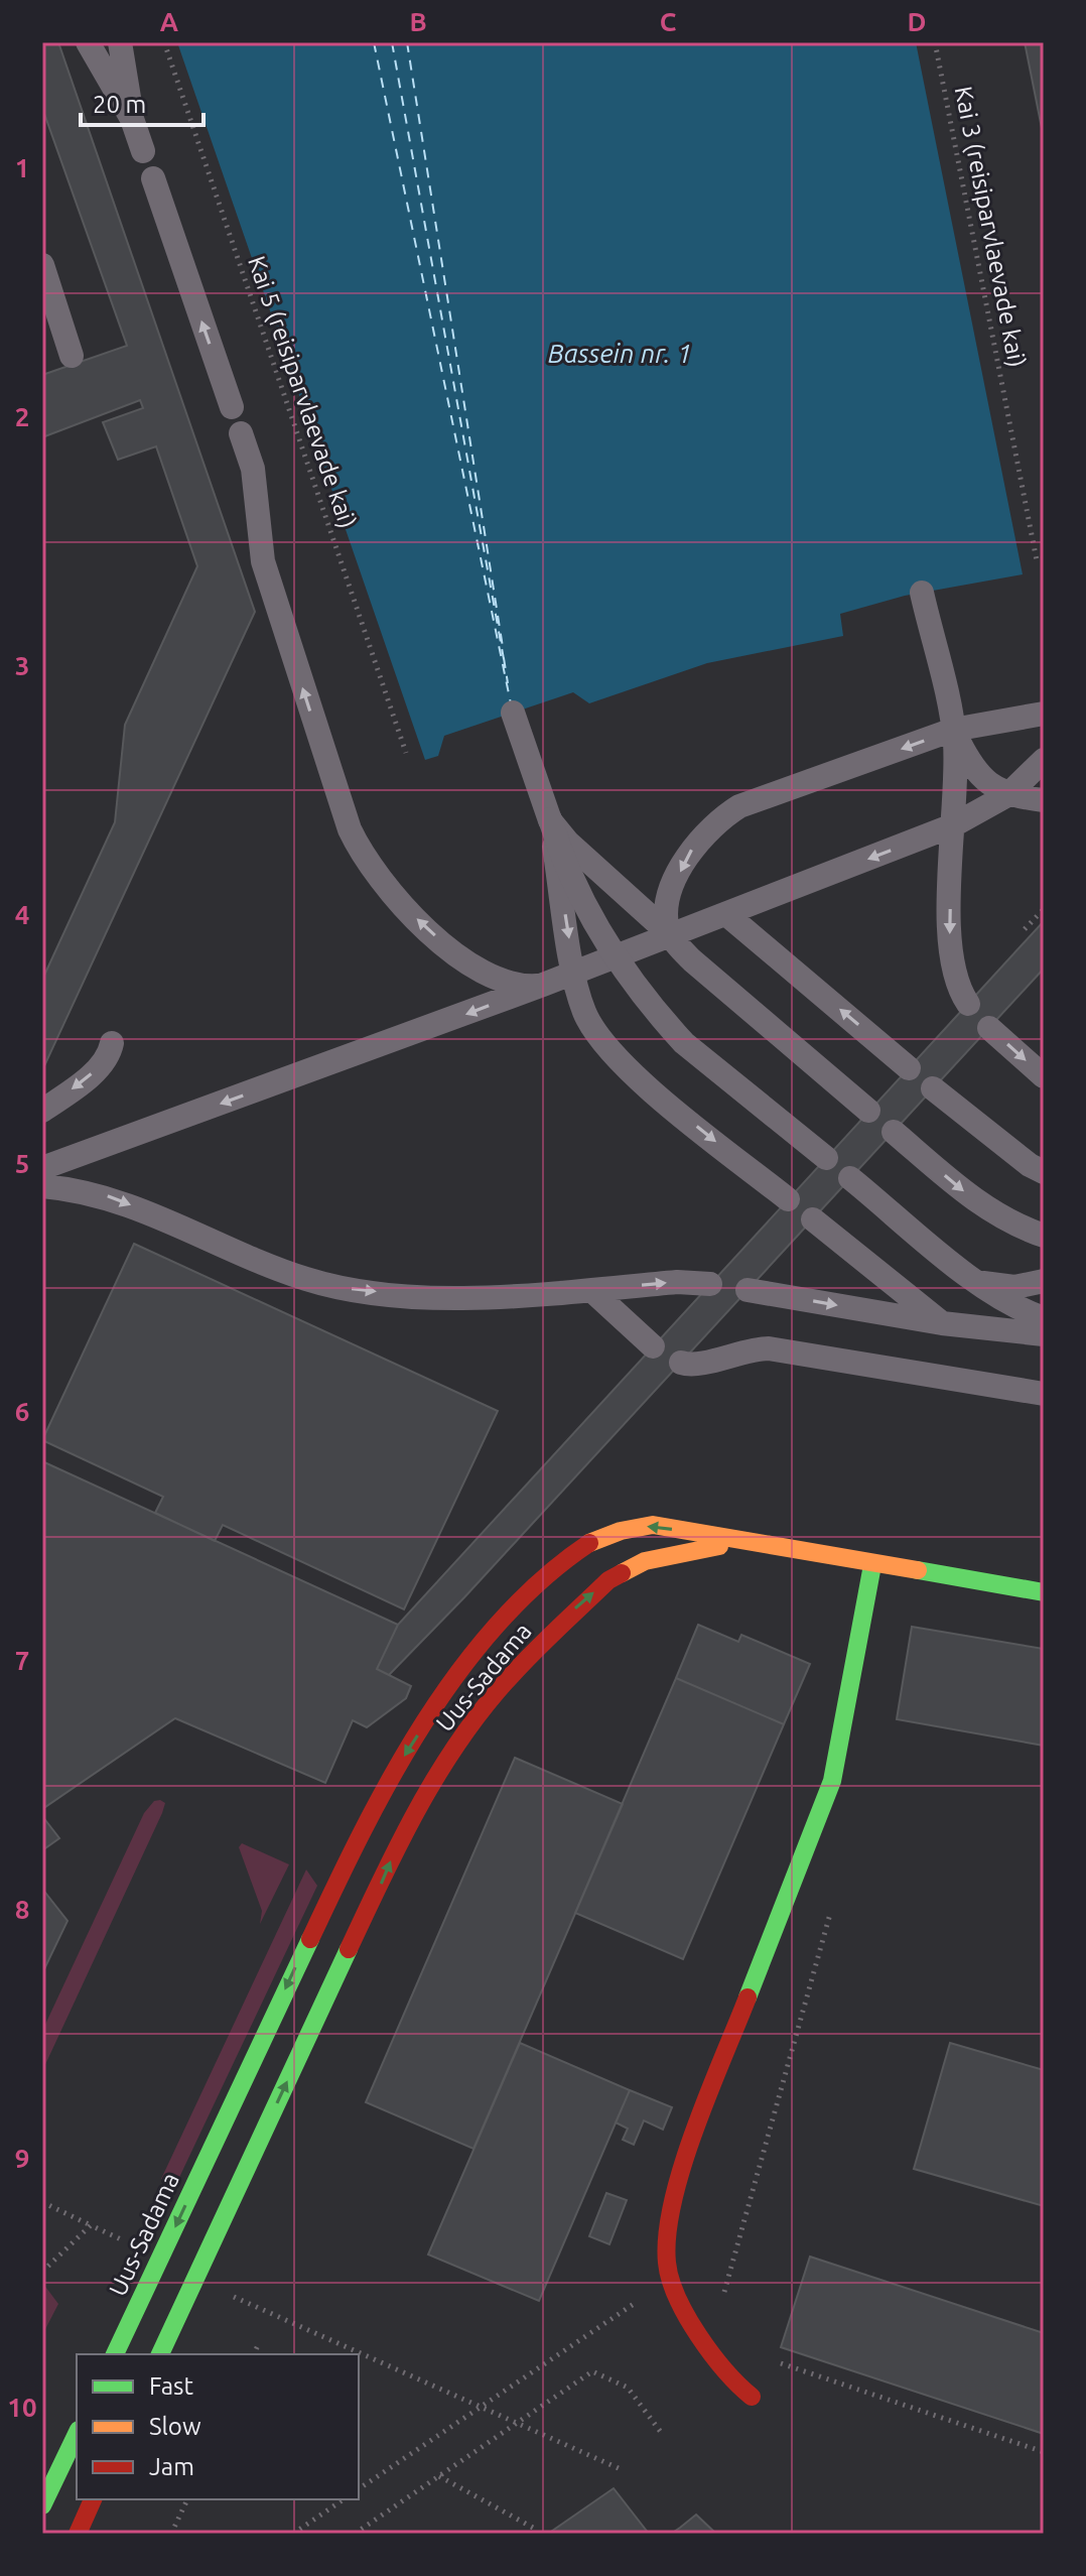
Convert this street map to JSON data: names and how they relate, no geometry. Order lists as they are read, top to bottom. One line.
{"streets":{"street":["Uus-Sadama"],"path":["Kai 3 (reisiparvlaevade kai)","Kai 5 (reisiparvlaevade kai)"]},"water":["Bassein nr. 1"],"legend":["Fast","Slow","Jam"],"scale_bar":"20 m","grid":{"columns":["A","B","C","D"],"rows":["1","2","3","4","5","6","7","8","9","10"]}}
